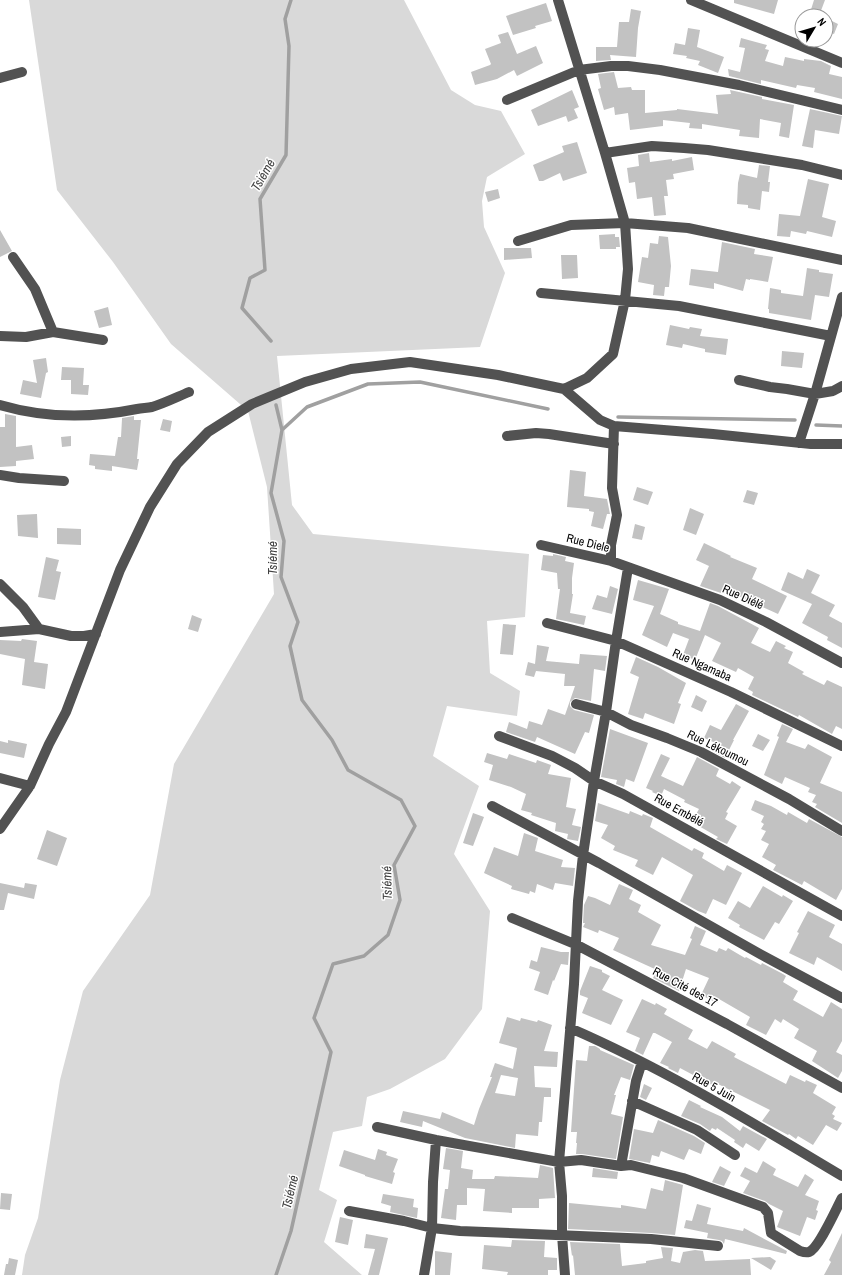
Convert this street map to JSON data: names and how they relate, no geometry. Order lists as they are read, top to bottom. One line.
{"streets":{"street":["Rue Diele","Rue Diélé","Rue Ngamaba","Rue Lékoumou","Rue Embélé","Rue Cité des 17","Rue 5 Juin"]},"crossings":[["Rue Diele","Rue Diélé"]],"water":["Tsiémé"],"north":"top right"}
